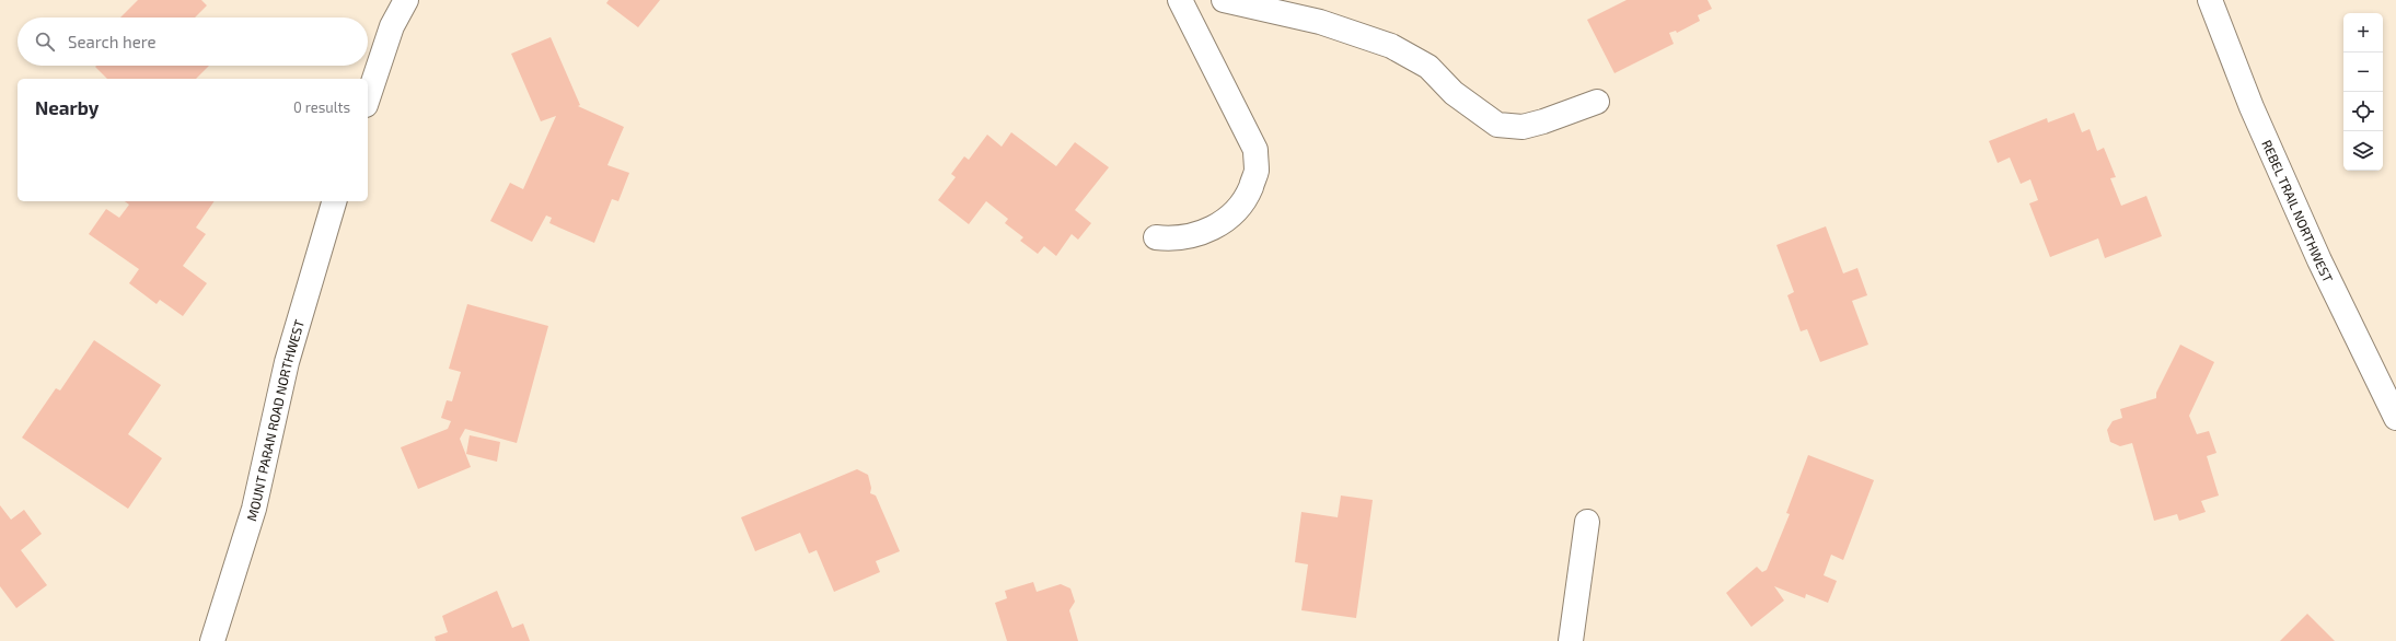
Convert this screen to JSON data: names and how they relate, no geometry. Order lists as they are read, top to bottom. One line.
{"streets":{"street":["REBEL TRAIL NORTHWEST","MOUNT PARAN ROAD NORTHWEST"]},"page":{"map_buttons":["+","−"],"search":"Search here","heading":["Nearby","0 results"]}}
